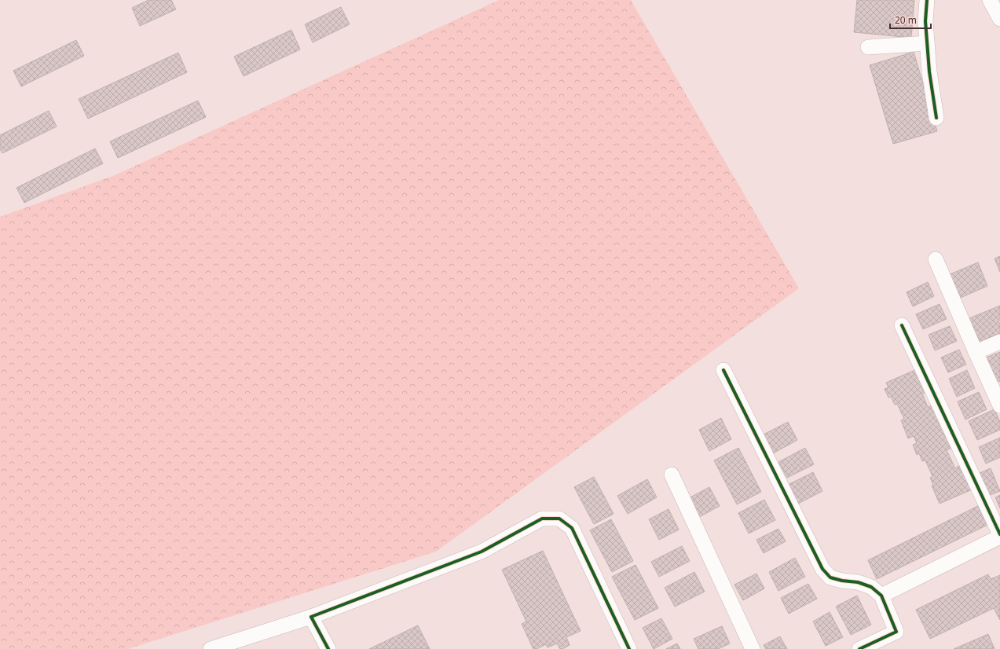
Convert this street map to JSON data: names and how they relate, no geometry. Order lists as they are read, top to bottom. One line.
{"scale_bar":"20 m"}
